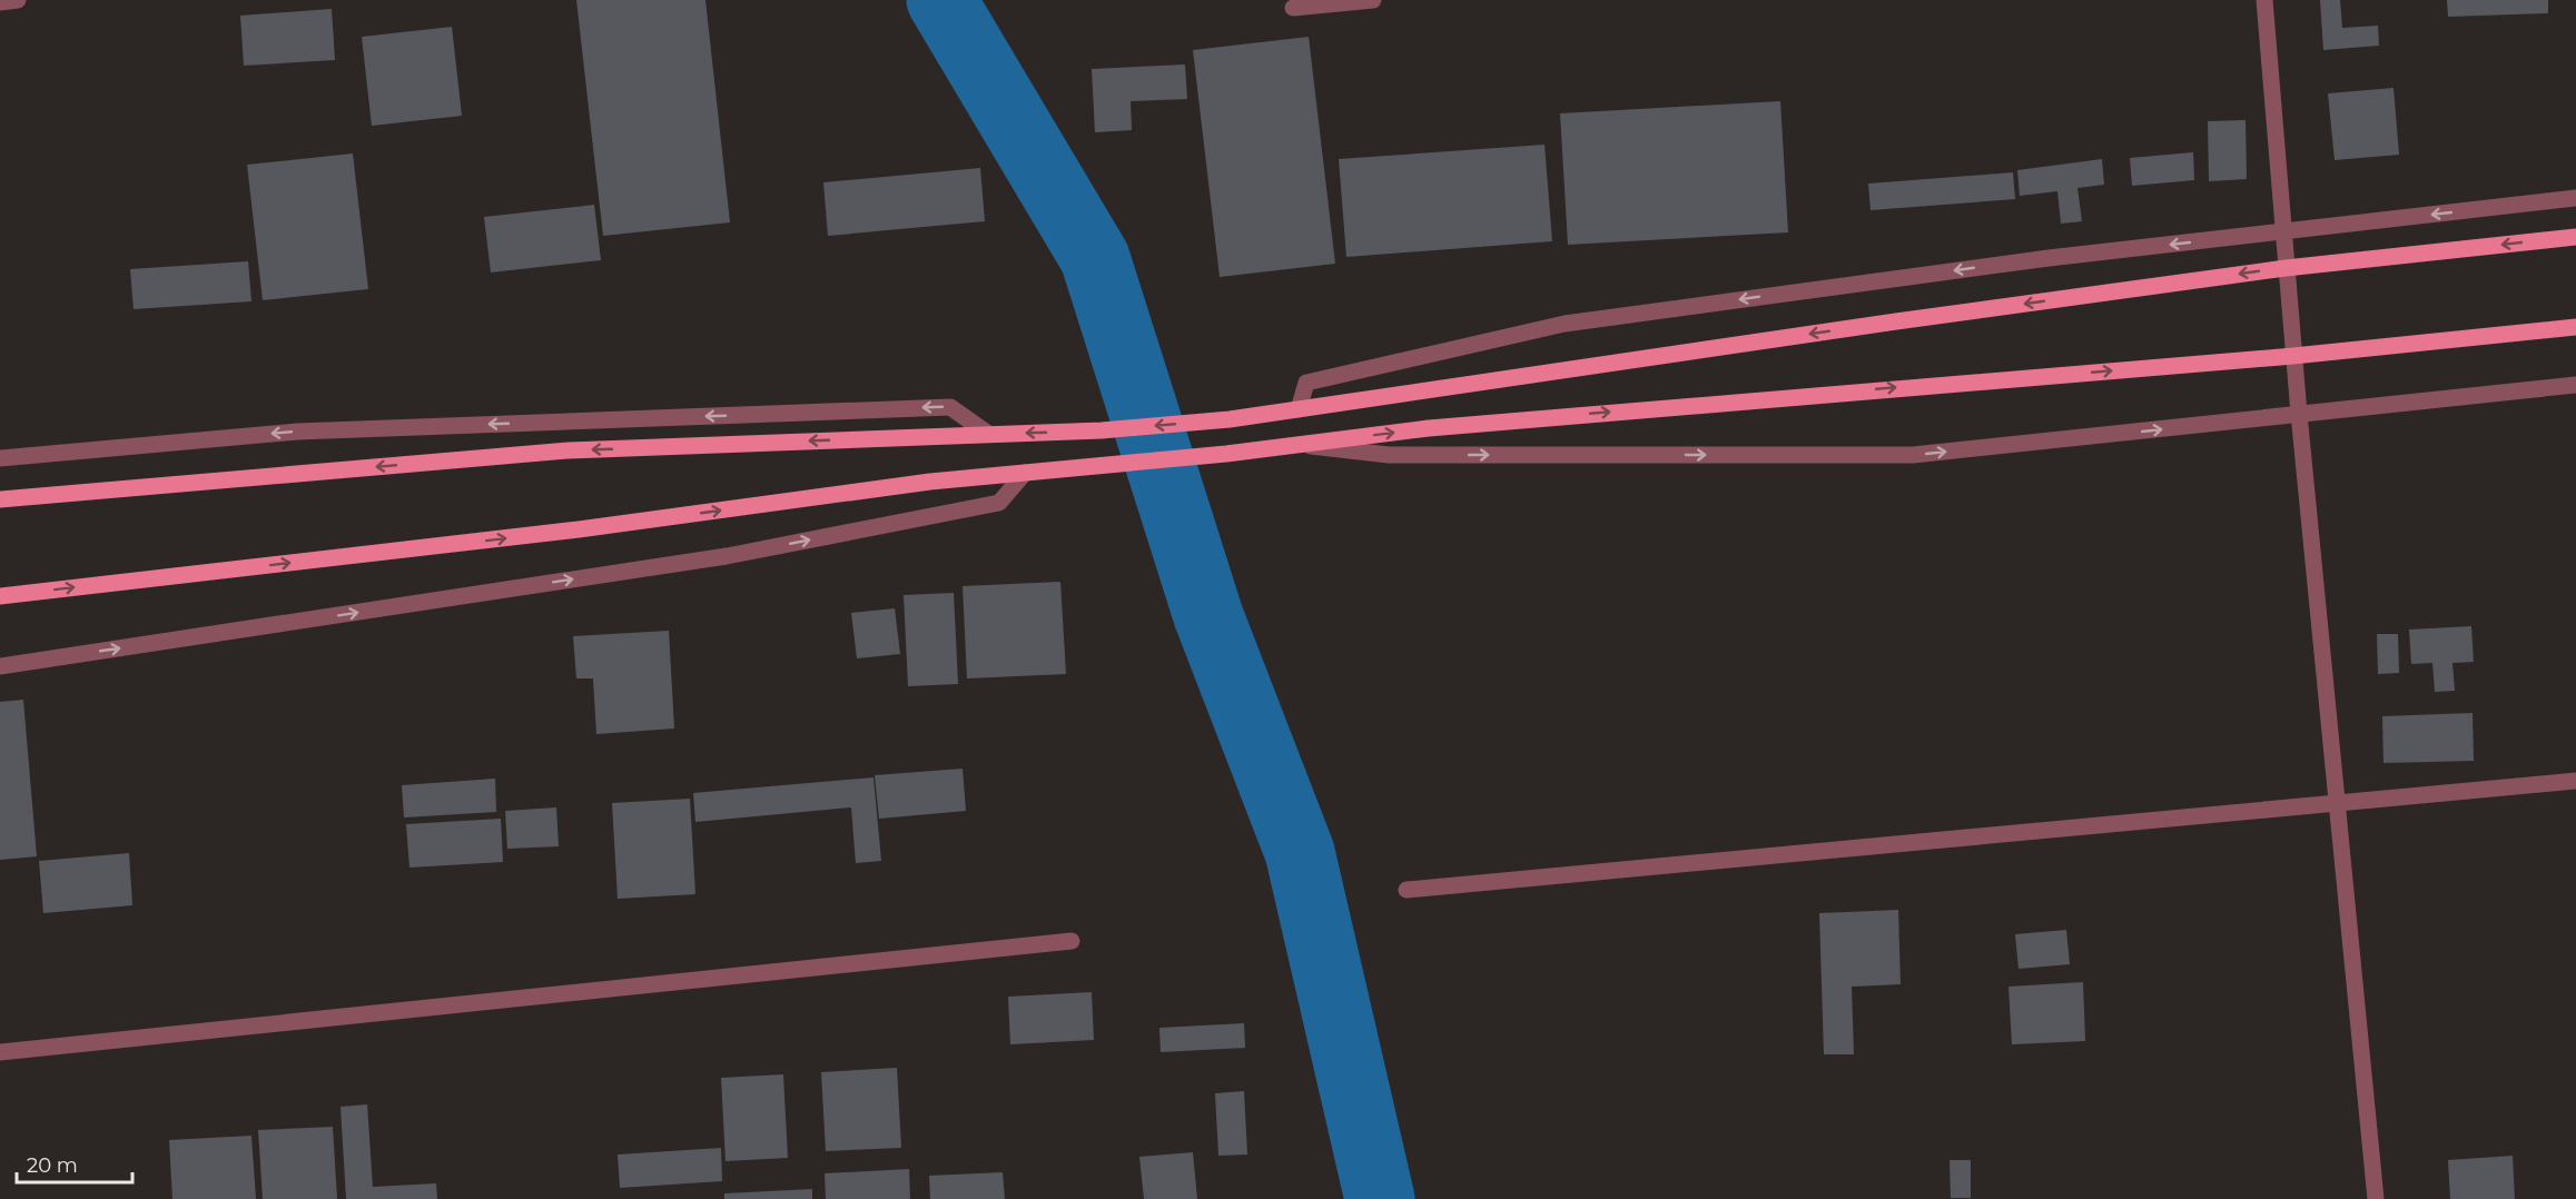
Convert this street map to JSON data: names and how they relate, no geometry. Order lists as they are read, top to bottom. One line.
{"scale_bar":"20 m"}
